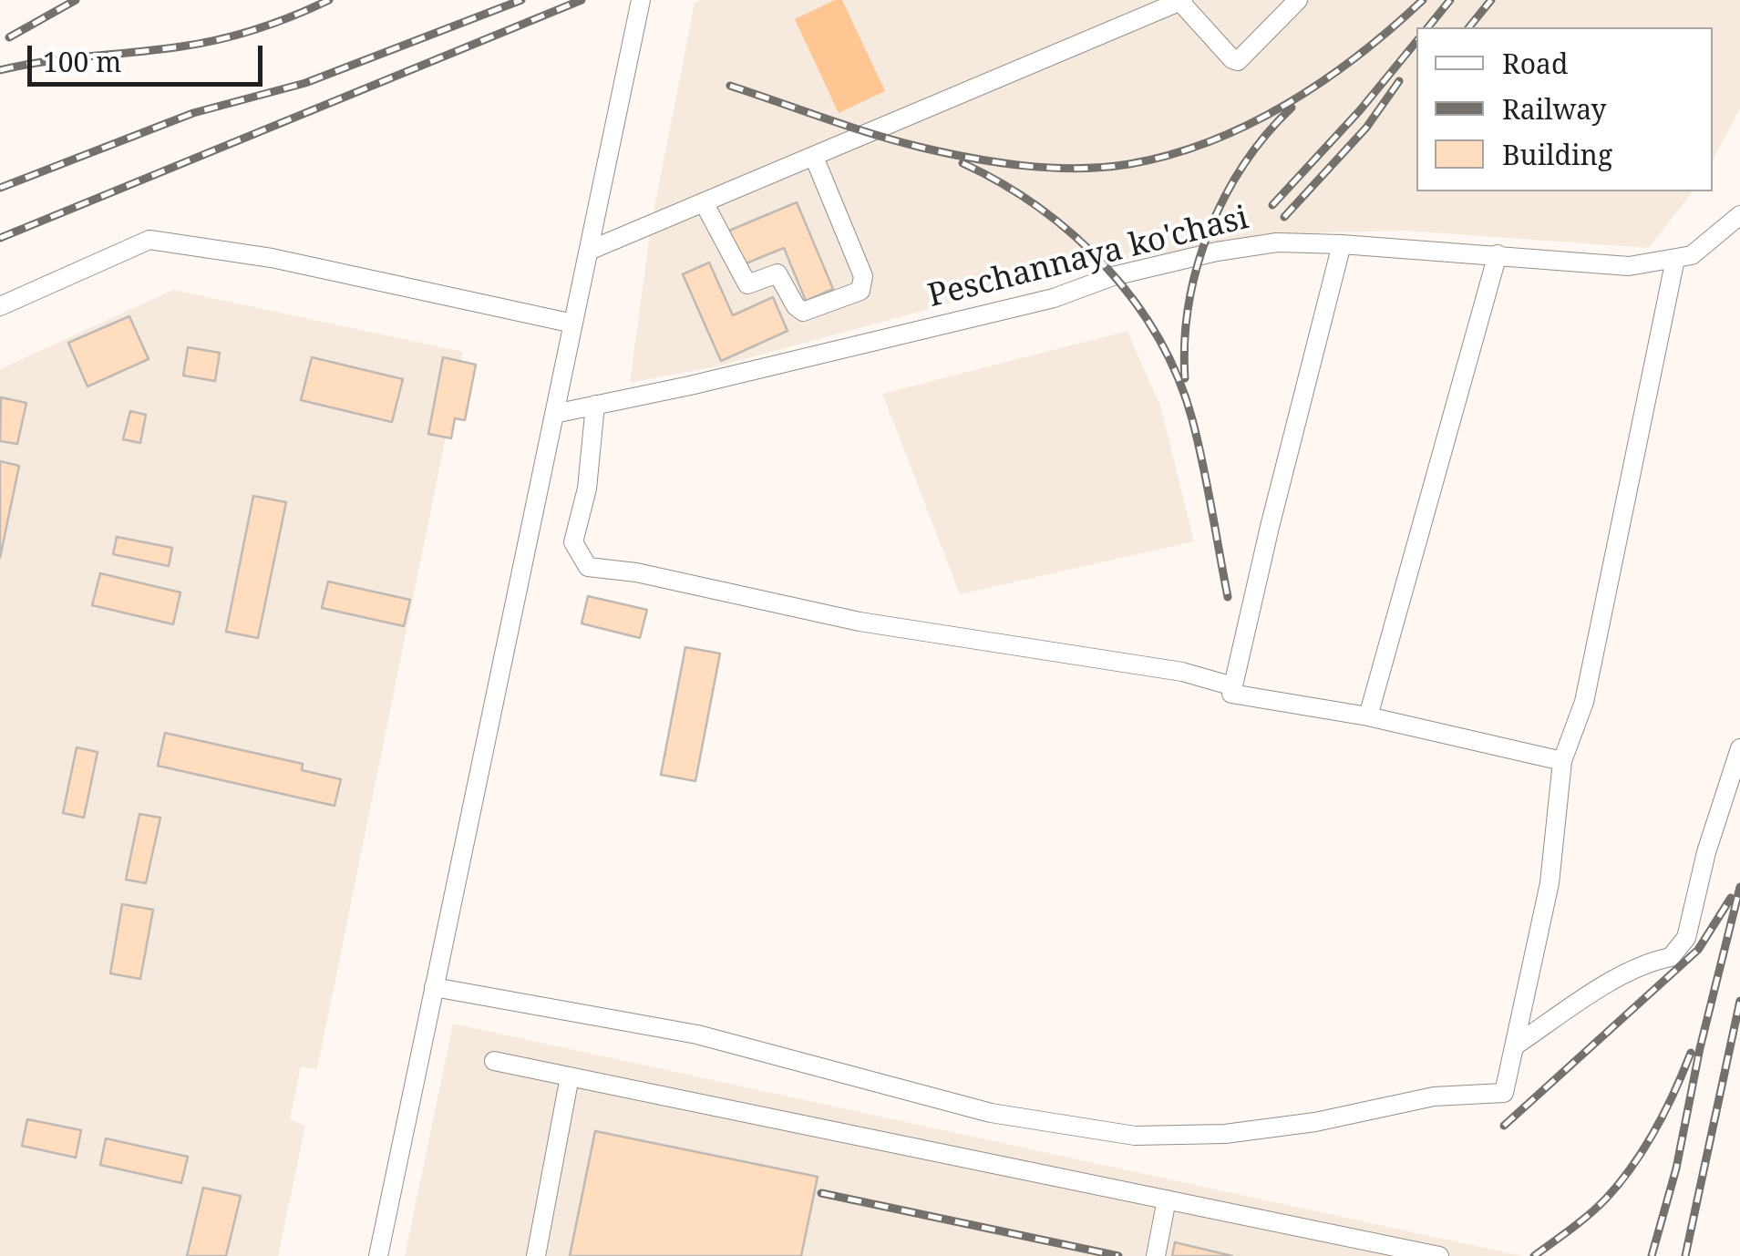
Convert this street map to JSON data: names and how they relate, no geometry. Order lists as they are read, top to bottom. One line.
{"streets":{"street":["Peschannaya ko'chasi"]},"legend":["Road","Railway","Building"],"scale_bar":"100 m"}
